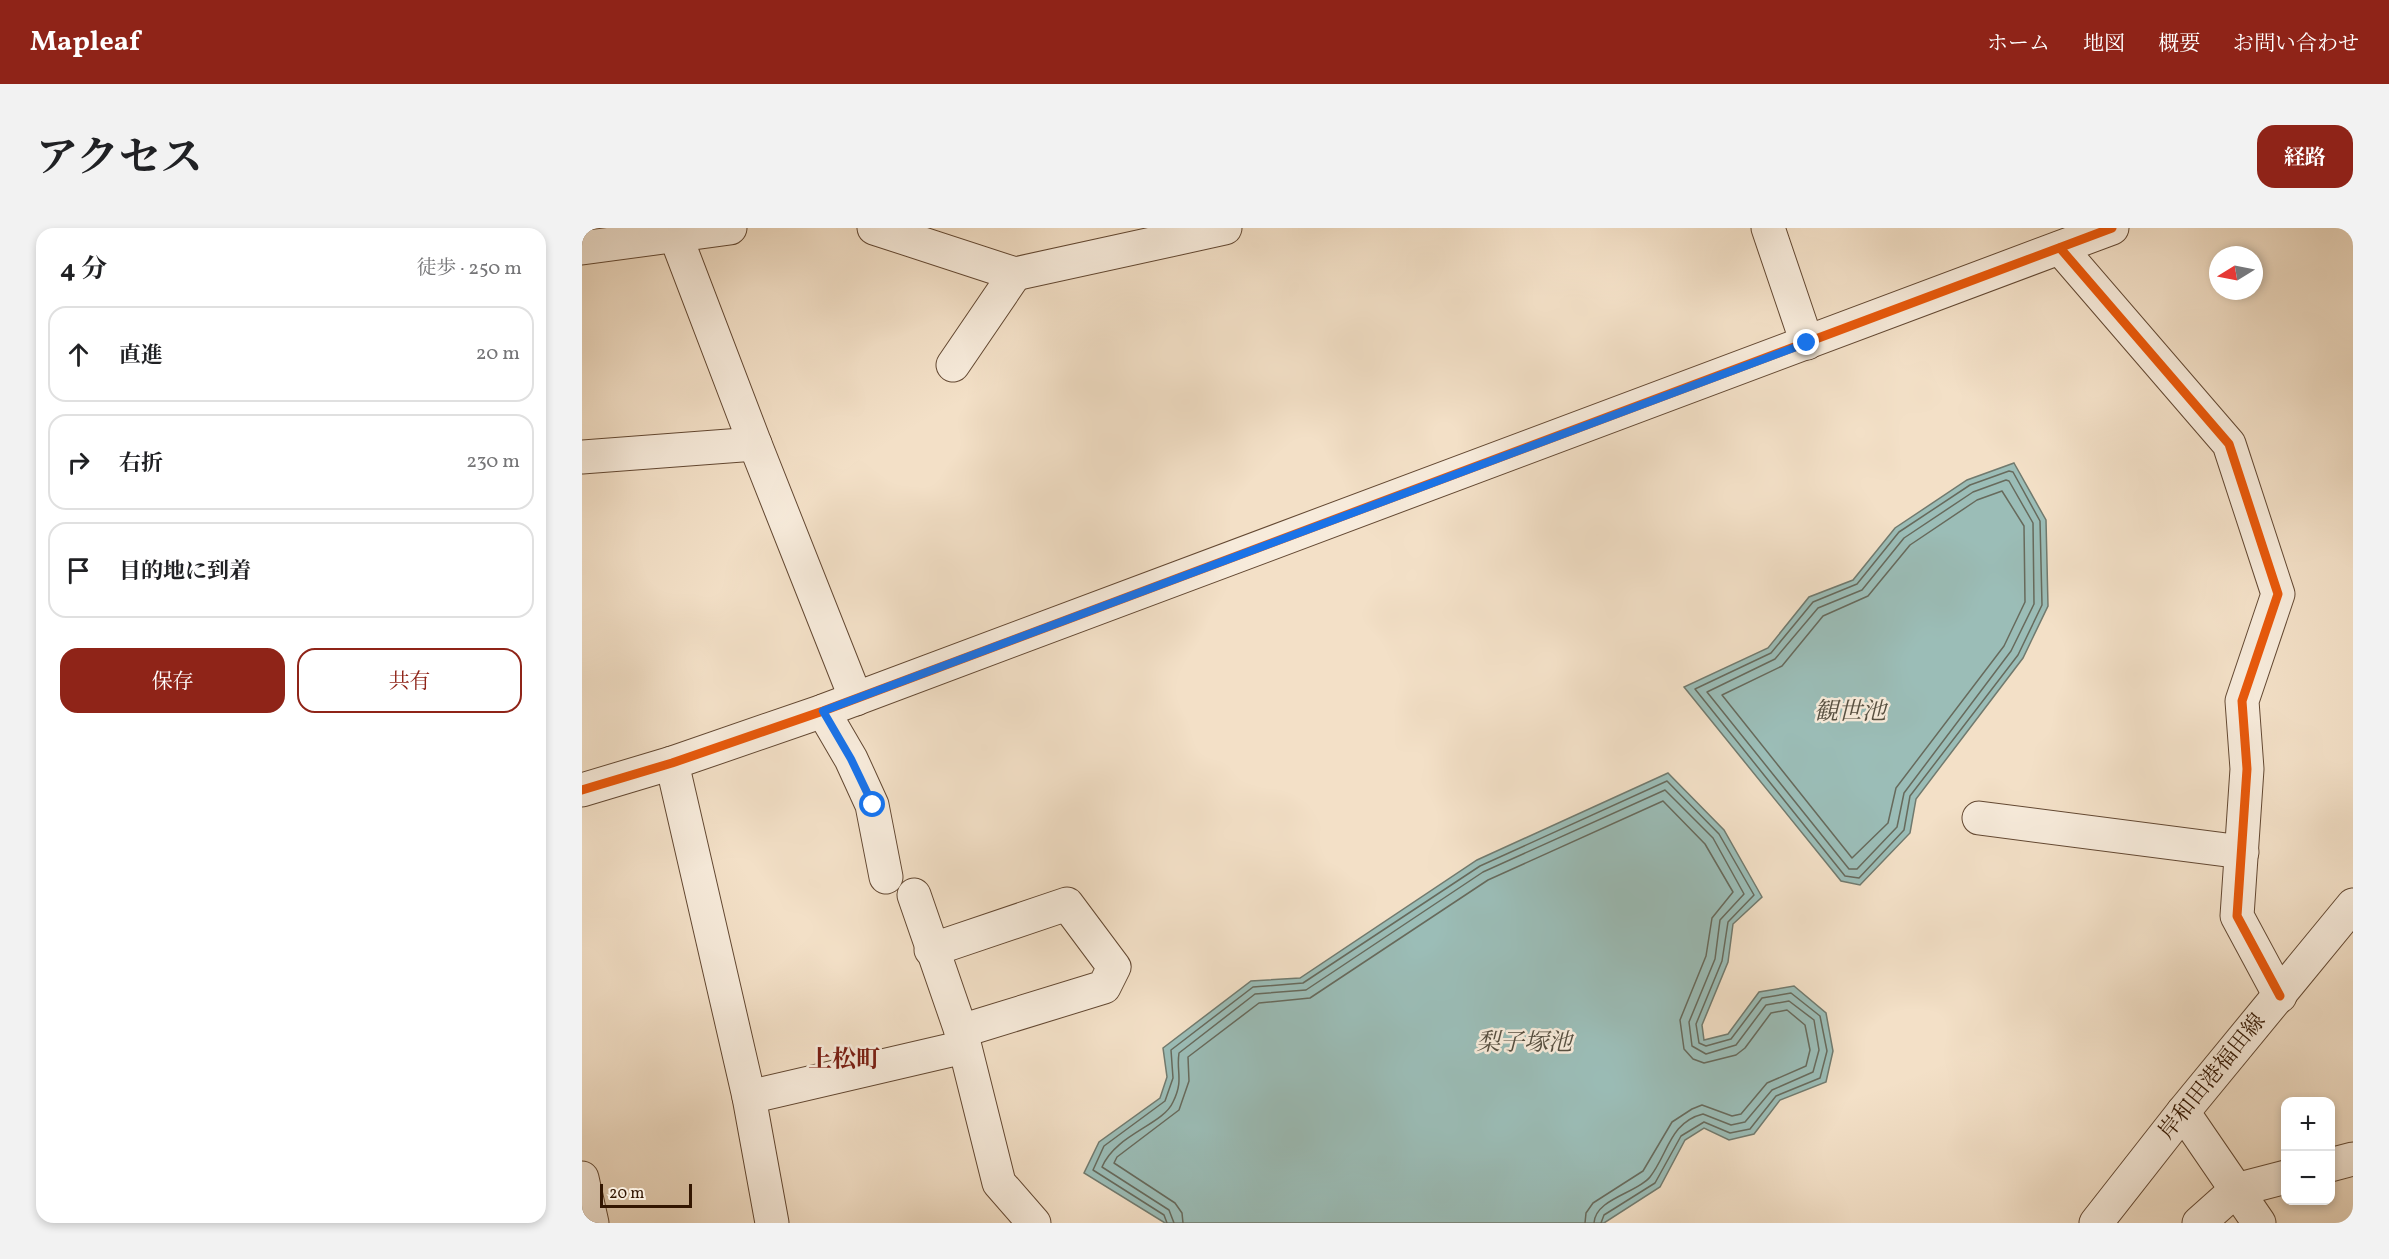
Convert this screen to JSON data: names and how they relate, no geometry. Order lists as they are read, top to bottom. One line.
{"streets":{"street":["岸和田港福田線"]},"districts":["上松町"],"water":["観世池","梨子塚池"],"scale_bar":"20 m","north":"left","page":{"header":"Mapleaf","nav":["ホーム","地図","概要","お問い合わせ"],"title":"アクセス","buttons":["経路",["保存","共有"]],"heading":["4 分","徒歩 · 250 m"],"list":[["直進","20 m"],["右折","230 m"],"目的地に到着"],"map_buttons":["+","−"],"scale":"20 m"}}
